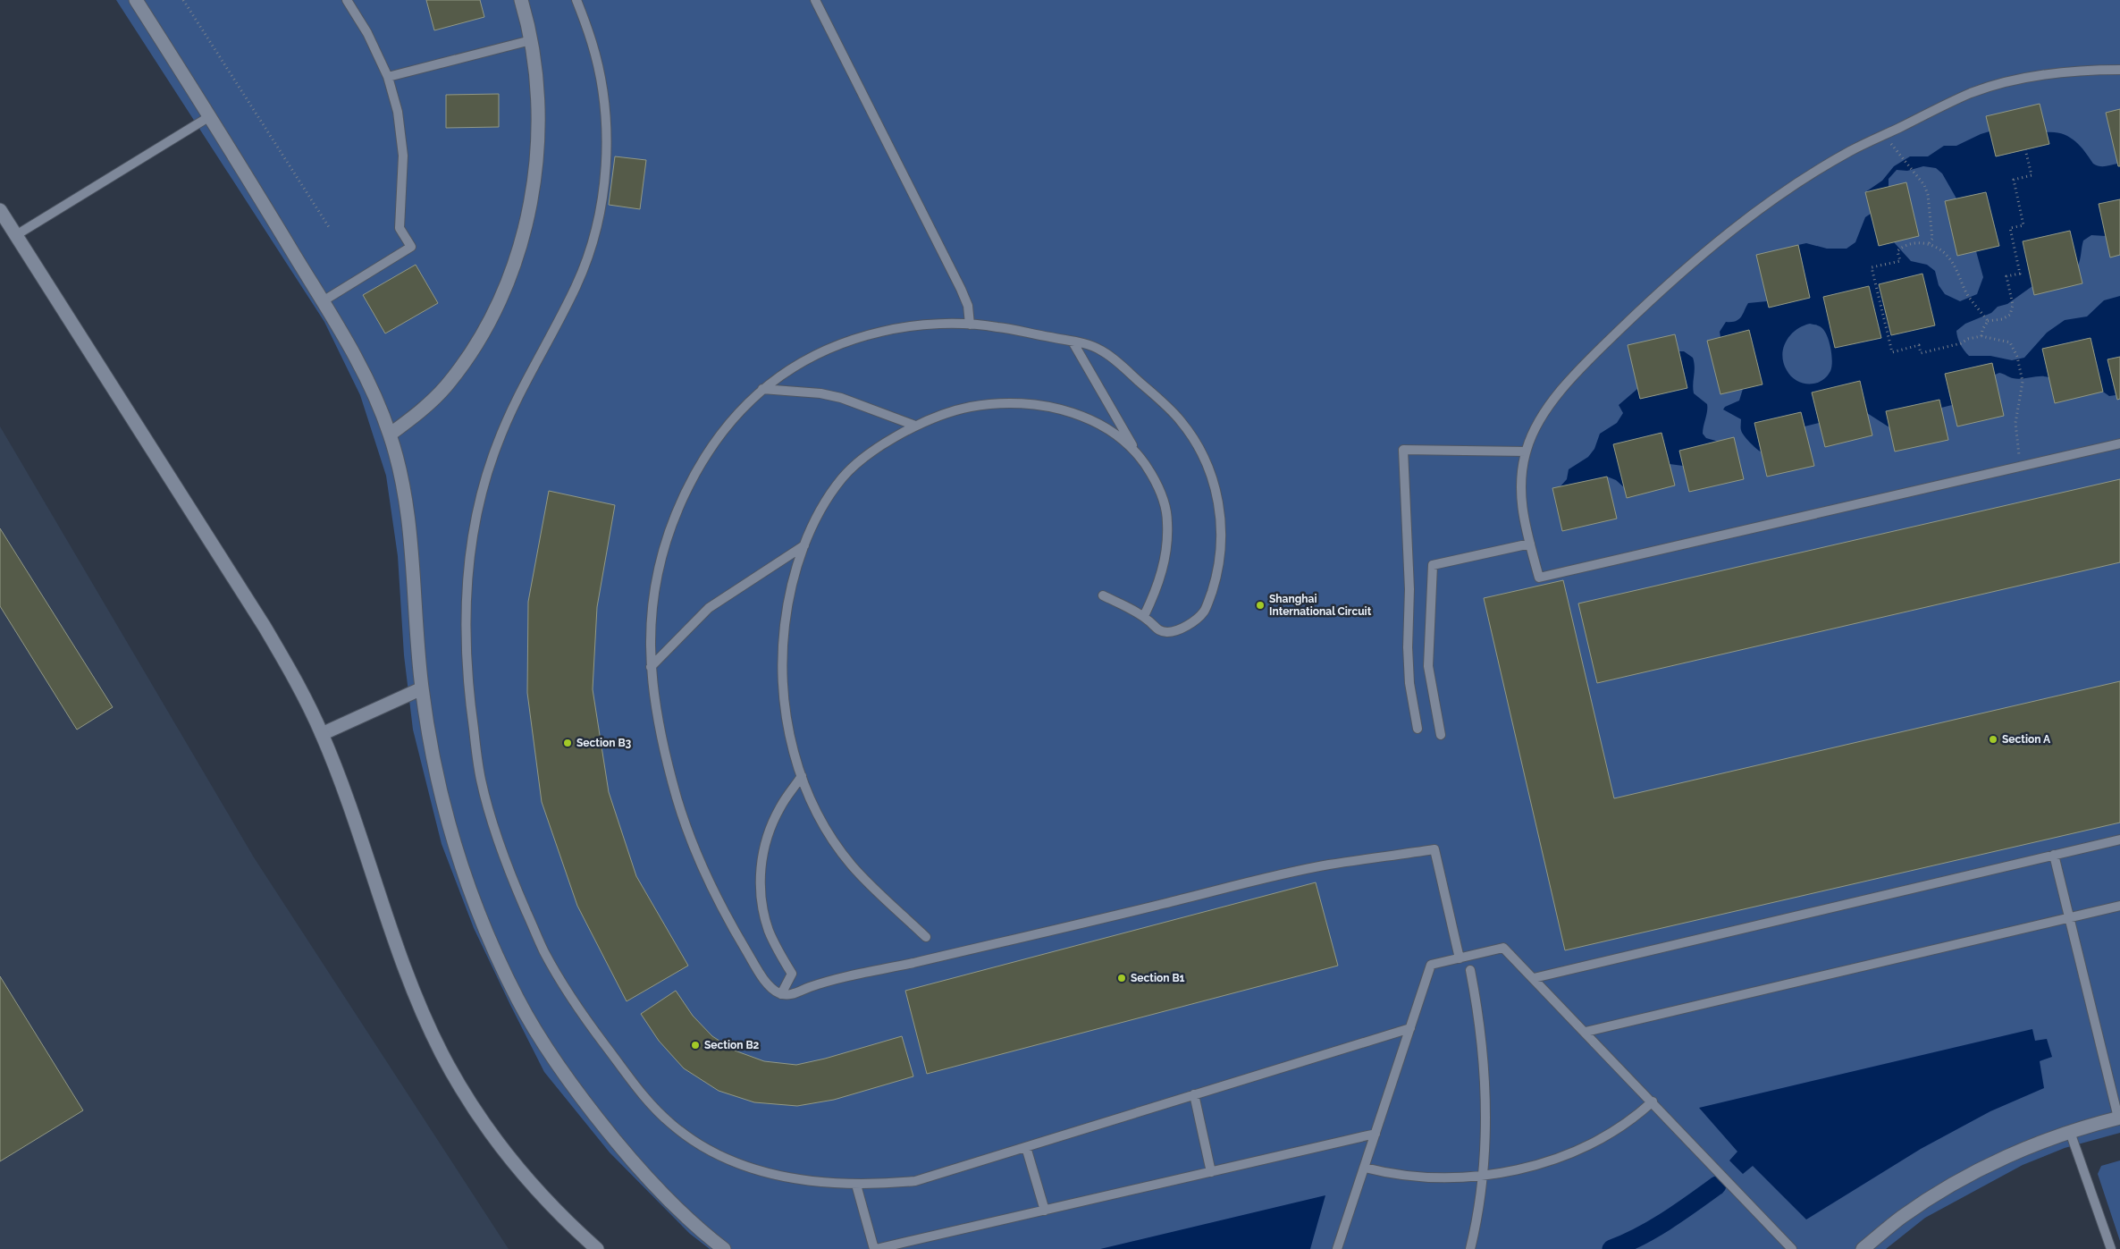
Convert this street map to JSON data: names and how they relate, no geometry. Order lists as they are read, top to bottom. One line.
{"places":["Shanghai International Circuit","Section A","Section B3","Section B1","Section B2"]}
